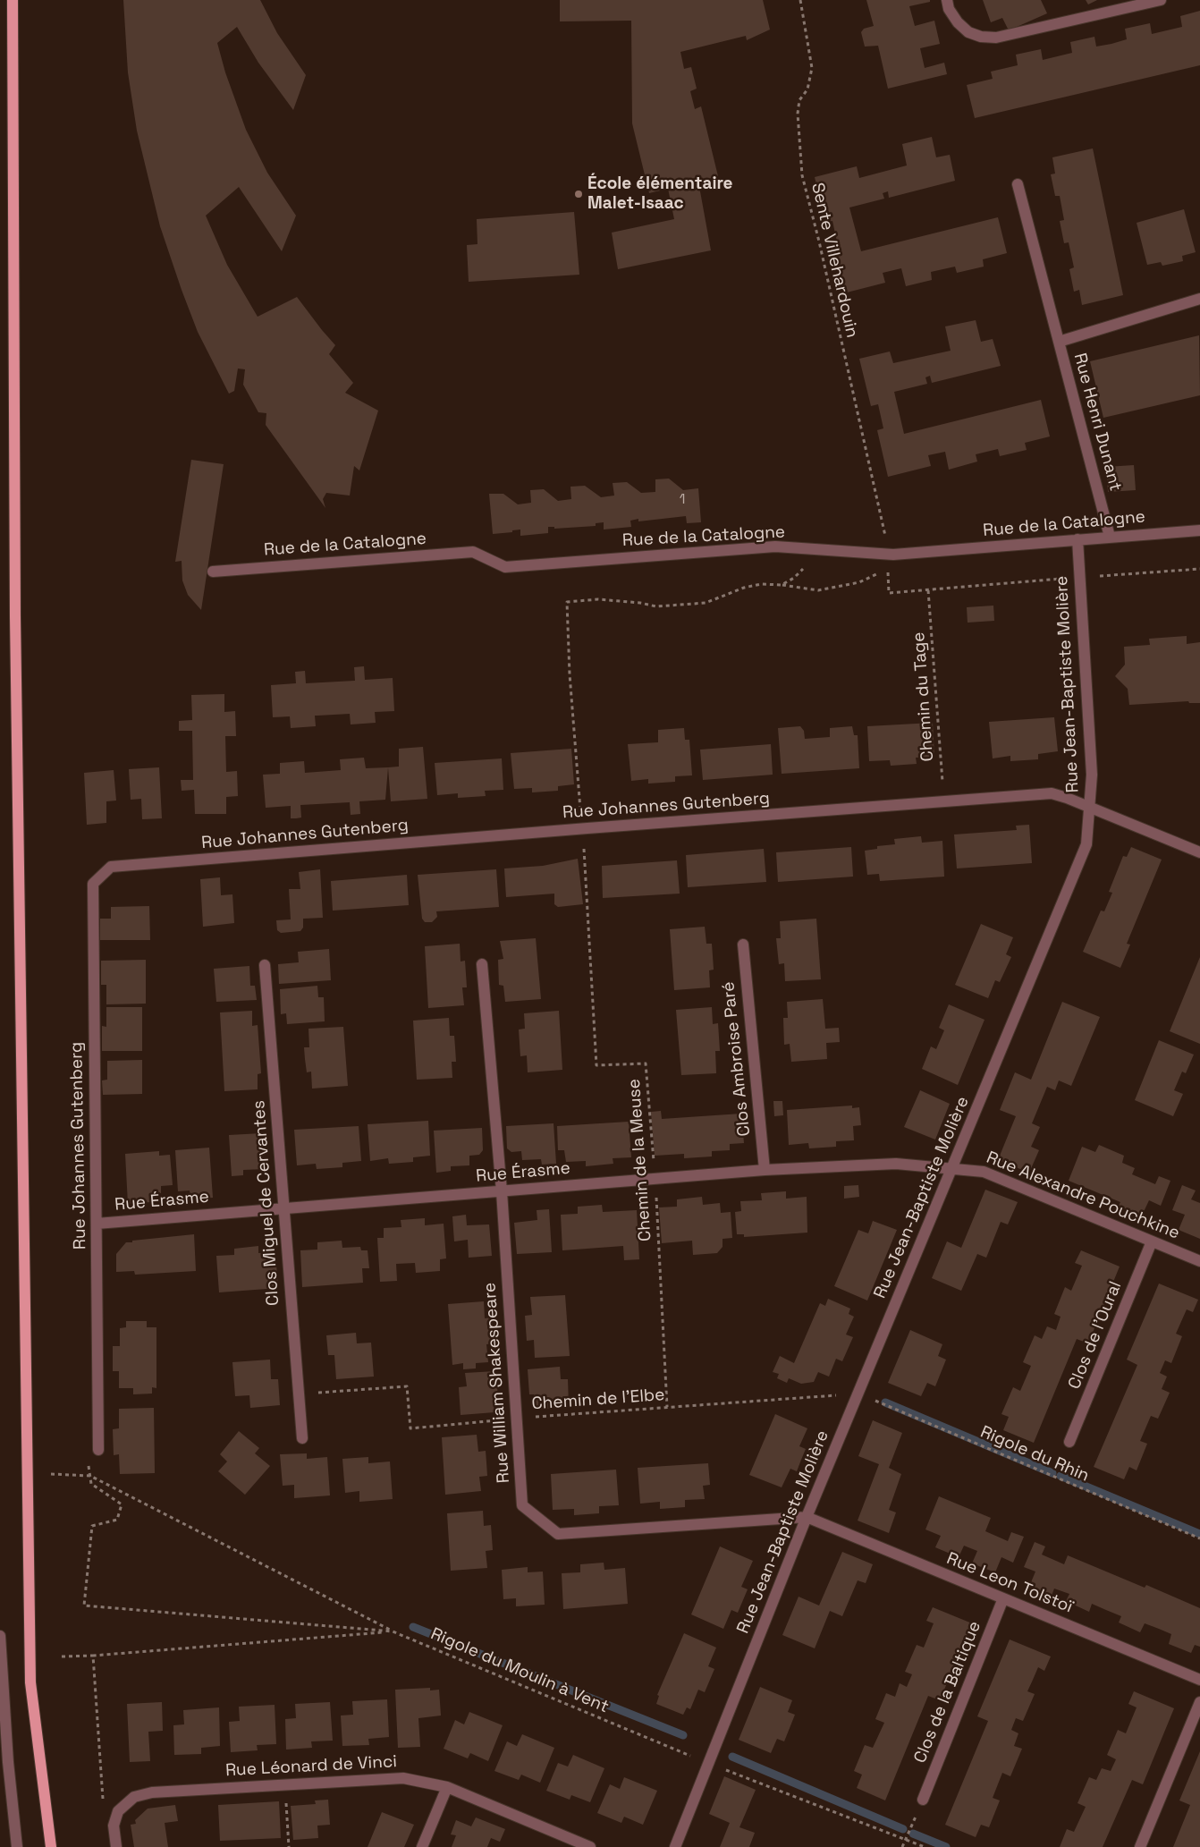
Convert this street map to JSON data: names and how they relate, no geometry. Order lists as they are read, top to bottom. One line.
{"streets":{"street":["Rue Henri Dunant","Rue de la Catalogne","Rue Jean-Baptiste Molière","Rue Johannes Gutenberg","Clos Ambroise Paré","Rue Érasme","Rue Alexandre Pouchkine","Clos Miguel de Cervantes","Clos de l'Oural","Rue William Shakespeare","Rue Leon Tolstoï","Clos de la Baltique","Rue Léonard de Vinci"],"path":["Sente Villehardouin","Chemin du Tage","Chemin de la Meuse","Chemin de l'Elbe","Rigole du Rhin","Rigole du Moulin à Vent"]},"crossings":[["Sente Villehardouin","Rue de la Catalogne"],["Rue Henri Dunant","Rue de la Catalogne"],["Rue de la Catalogne","Rue Jean-Baptiste Molière"],["Rue Jean-Baptiste Molière","Rue Johannes Gutenberg"],["Rue Jean-Baptiste Molière","Rue Érasme"],["Rue Jean-Baptiste Molière","Rue Alexandre Pouchkine"],["Rue Jean-Baptiste Molière","Rue William Shakespeare"],["Rue Jean-Baptiste Molière","Chemin de l'Elbe"],["Rue Jean-Baptiste Molière","Rigole du Rhin"],["Rue Jean-Baptiste Molière","Rue Leon Tolstoï"],["Rue Jean-Baptiste Molière","Rigole du Moulin à Vent"],["Chemin du Tage","Rue Johannes Gutenberg"],["Rue Johannes Gutenberg","Chemin de la Meuse"],["Rue Johannes Gutenberg","Rue Érasme"],["Clos Ambroise Paré","Rue Érasme"],["Chemin de la Meuse","Rue Érasme"],["Chemin de la Meuse","Chemin de l'Elbe"],["Rue Érasme","Rue Alexandre Pouchkine"],["Rue Érasme","Clos Miguel de Cervantes"],["Rue Érasme","Rue William Shakespeare"],["Rue Alexandre Pouchkine","Clos de l'Oural"],["Clos Miguel de Cervantes","Chemin de l'Elbe"],["Rue William Shakespeare","Chemin de l'Elbe"],["Rue William Shakespeare","Rue Leon Tolstoï"],["Chemin de l'Elbe","Rigole du Rhin"],["Rue Leon Tolstoï","Clos de la Baltique"]],"places":["École élémentaire Malet-Isaac"],"house_numbers":["1"]}
